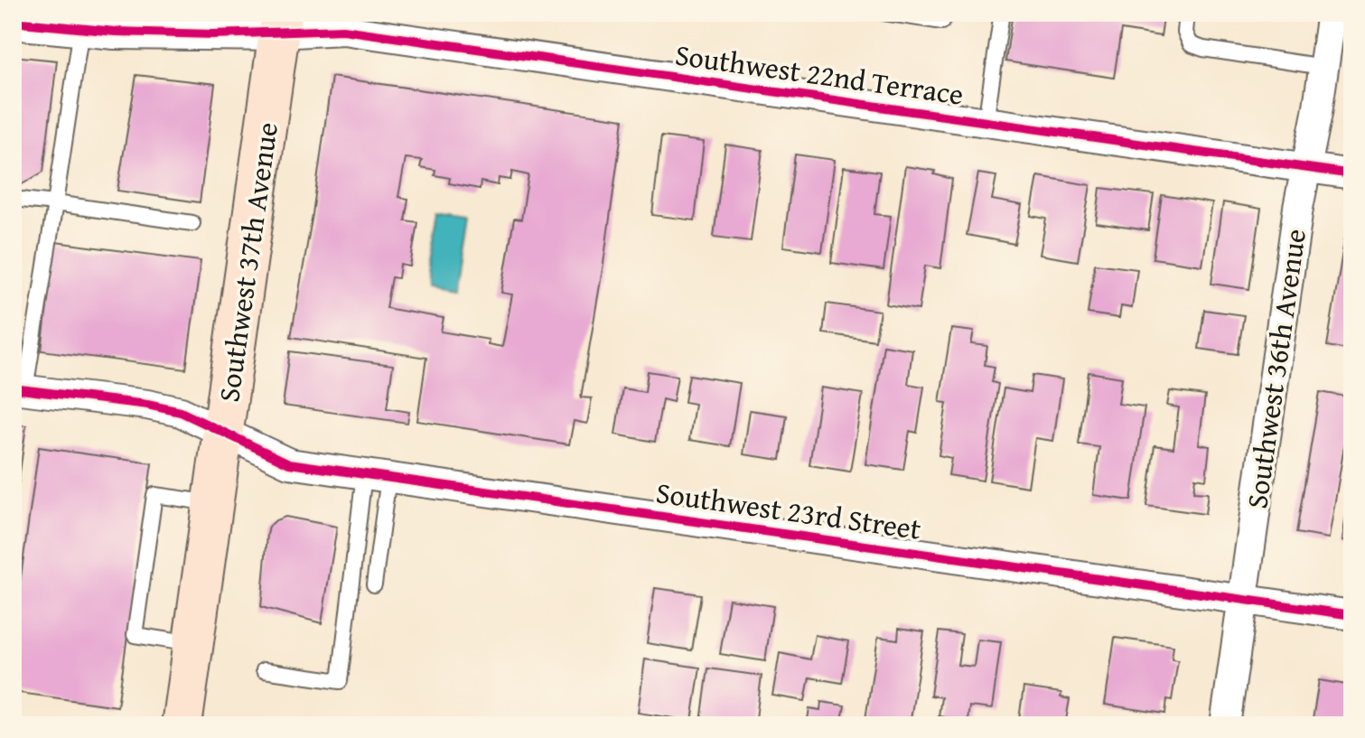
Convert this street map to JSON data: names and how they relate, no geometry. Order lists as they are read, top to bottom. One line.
{"streets":{"main road":["Southwest 37th Avenue"],"street":["Southwest 22nd Terrace","Southwest 36th Avenue","Southwest 23rd Street"]},"crossings":[["Southwest 22nd Terrace","Southwest 37th Avenue"],["Southwest 22nd Terrace","Southwest 36th Avenue"],["Southwest 37th Avenue","Southwest 23rd Street"],["Southwest 36th Avenue","Southwest 23rd Street"]]}
